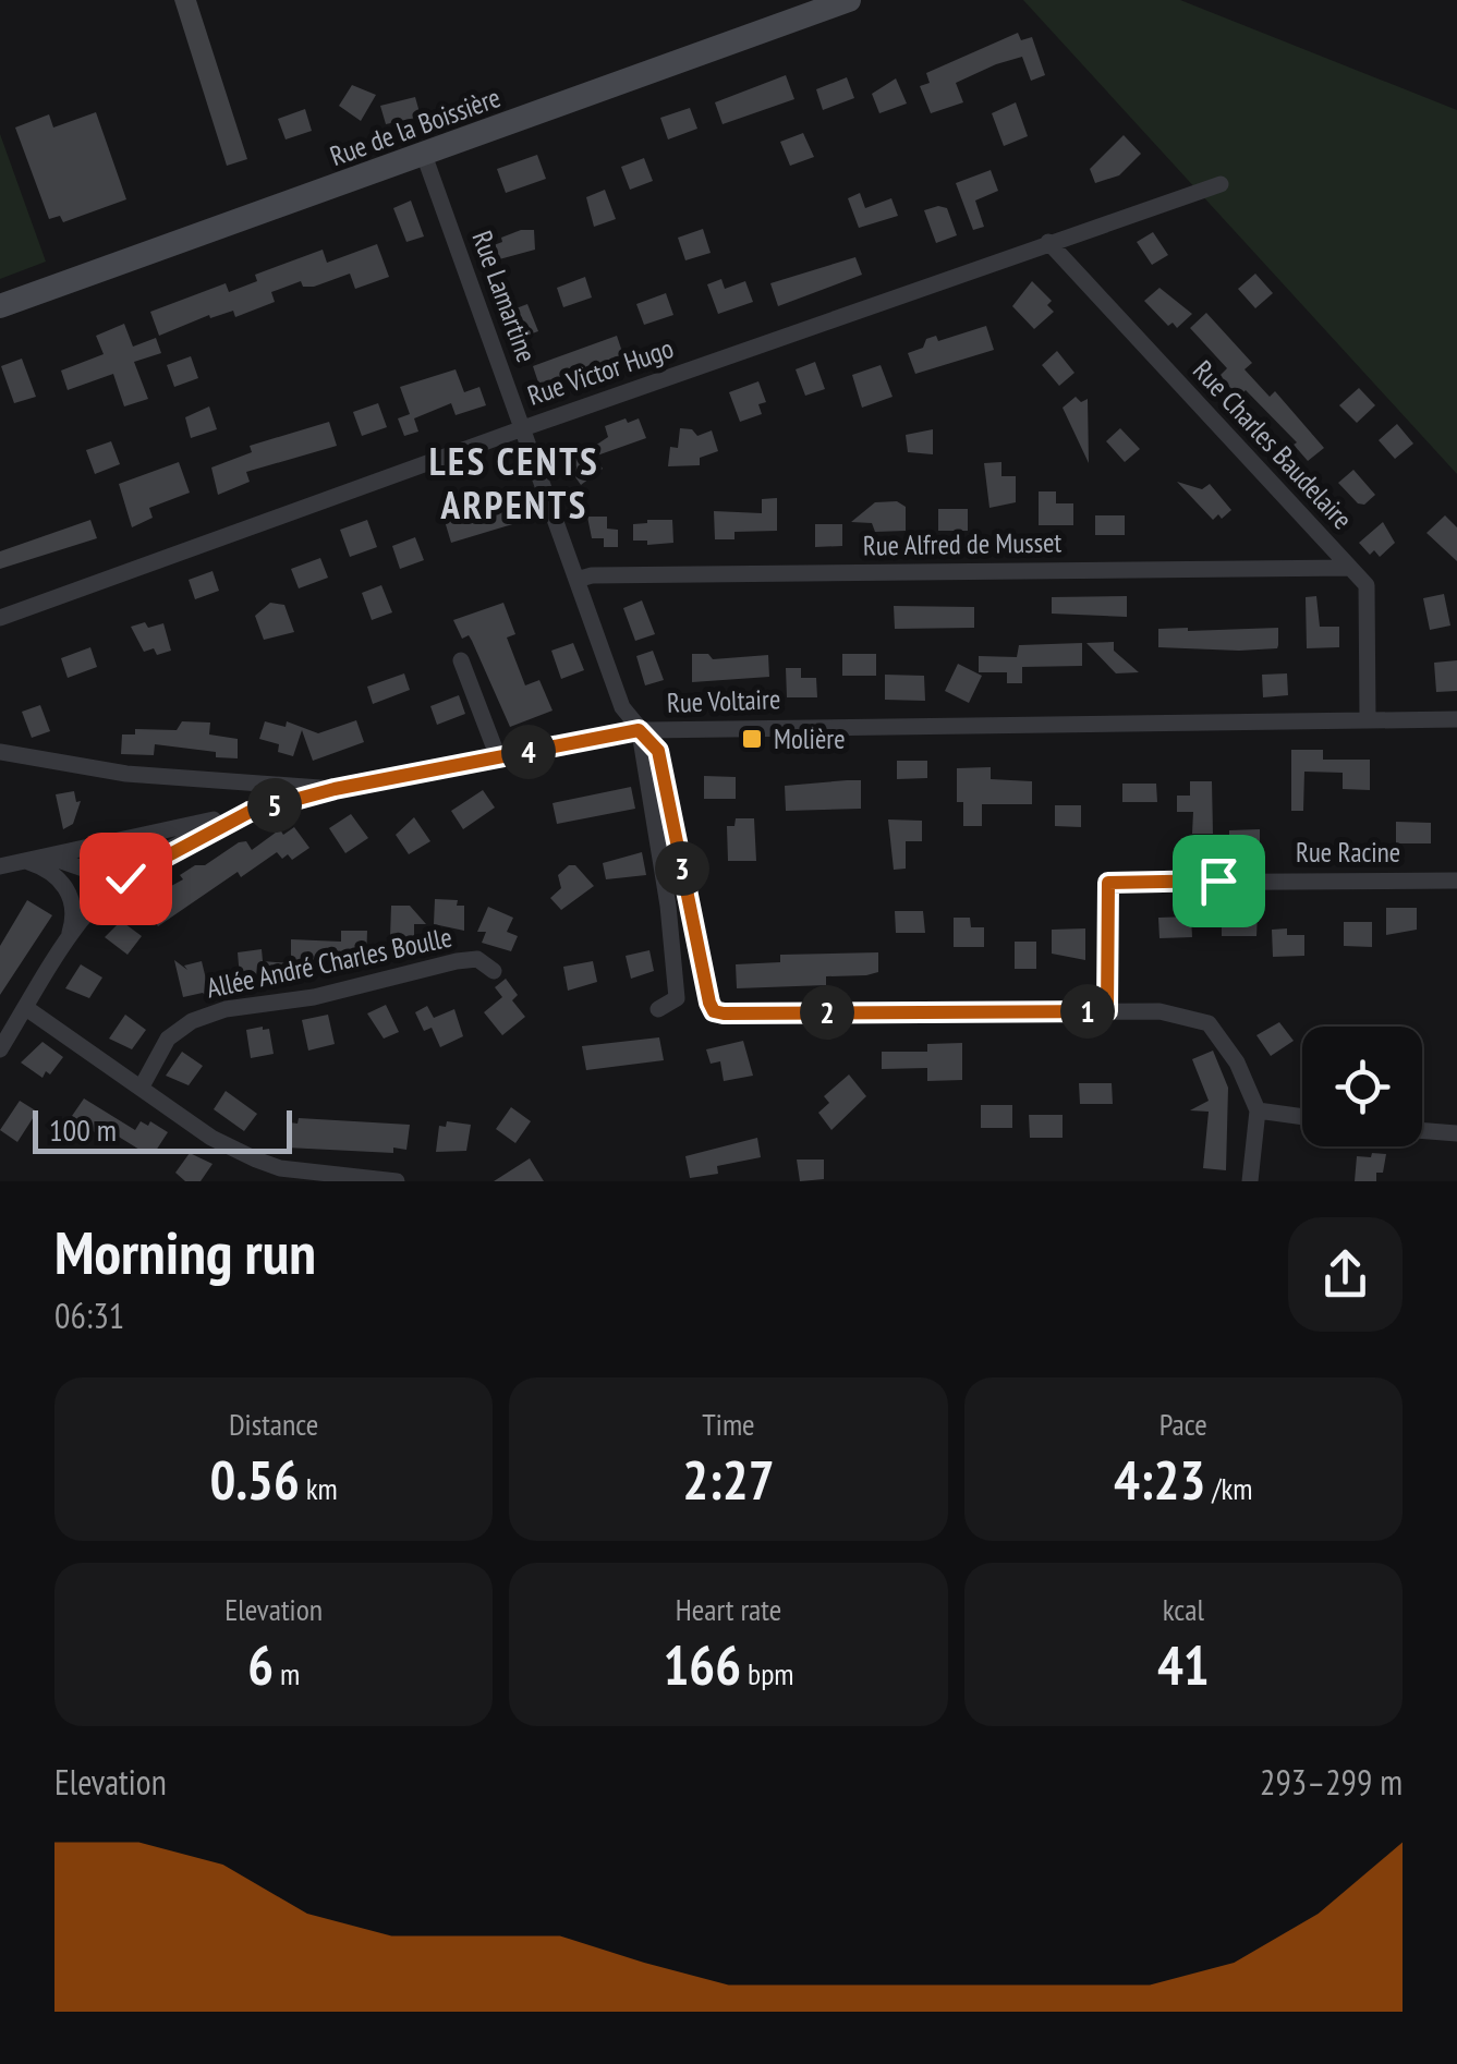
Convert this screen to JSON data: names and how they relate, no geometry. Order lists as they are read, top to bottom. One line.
{"streets":{"main road":["Rue de la Boissière"],"street":["Rue Lamartine","Rue Victor Hugo","Rue Charles Baudelaire","Rue Alfred de Musset","Rue Voltaire","Rue Racine","Allée André Charles Boulle"]},"crossings":[["Rue de la Boissière","Rue Lamartine"],["Rue Lamartine","Rue Victor Hugo"],["Rue Lamartine","Rue Alfred de Musset"],["Rue Lamartine","Rue Voltaire"],["Rue Victor Hugo","Rue Charles Baudelaire"],["Rue Charles Baudelaire","Rue Alfred de Musset"],["Rue Charles Baudelaire","Rue Voltaire"]],"districts":["LES CENTS ARPENTS"],"places":{"transit":["Molière"]},"scale_bar":"100 m","page":{"pins":["4","5","3","1","2"],"scale":"100 m","heading":["Morning run","06:31"],"stats":[["Distance","0.56 km"],["Time","2:27"],["Pace","4:23 /km"],["Elevation","6 m"],["Heart rate","166 bpm"],["kcal","41"]],"chart":["Elevation","293–299 m"]}}
